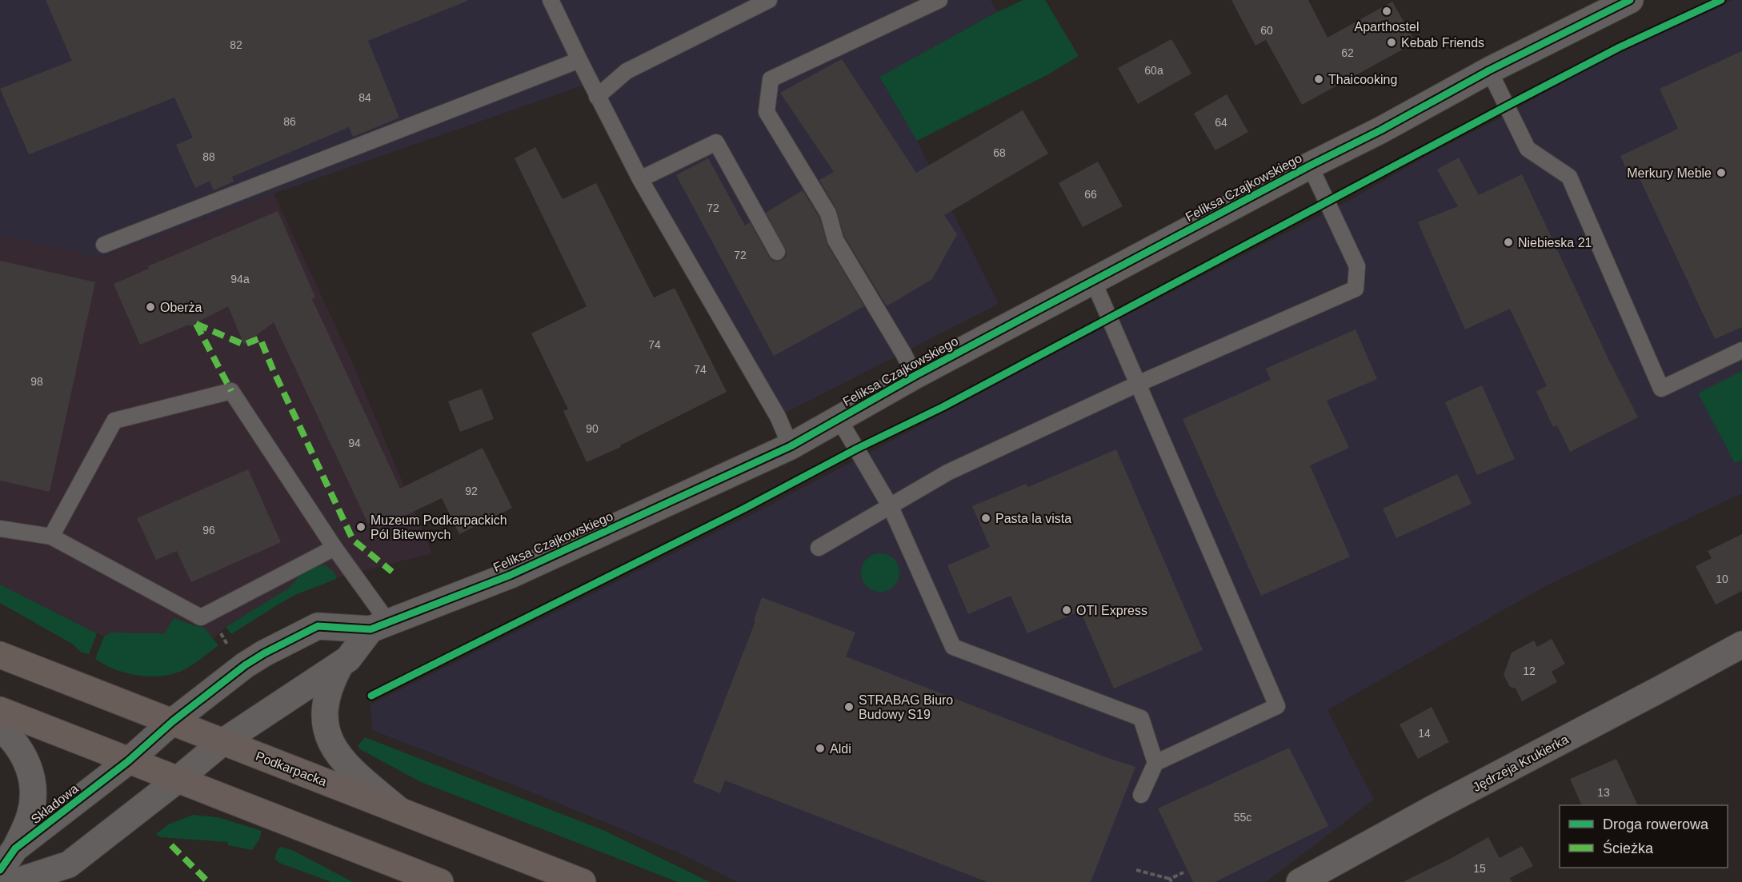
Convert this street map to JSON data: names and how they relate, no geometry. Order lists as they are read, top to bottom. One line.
{"streets":{"main road":["Podkarpacka"],"street":["Feliksa Czajkowskiego","Jędrzeja Krukierka","Składowa"]},"crossings":[["Feliksa Czajkowskiego","Podkarpacka"],["Feliksa Czajkowskiego","Składowa"],["Podkarpacka","Składowa"]],"places":["Aparthostel","Kebab Friends","Thaicooking","Merkury Meble","Niebieska 21","Oberża","Pasta la vista","Muzeum Podkarpackich Pól Bitewnych","OTI Express","STRABAG Biuro Budowy S19","Aldi"],"house_numbers":["60","82","62","60a","84","86","64","68","88","66","72","72","94a","74","74","98","90","94","92","96","10","12","14","13","55c","15"],"legend":["Droga rowerowa","Ścieżka"]}
